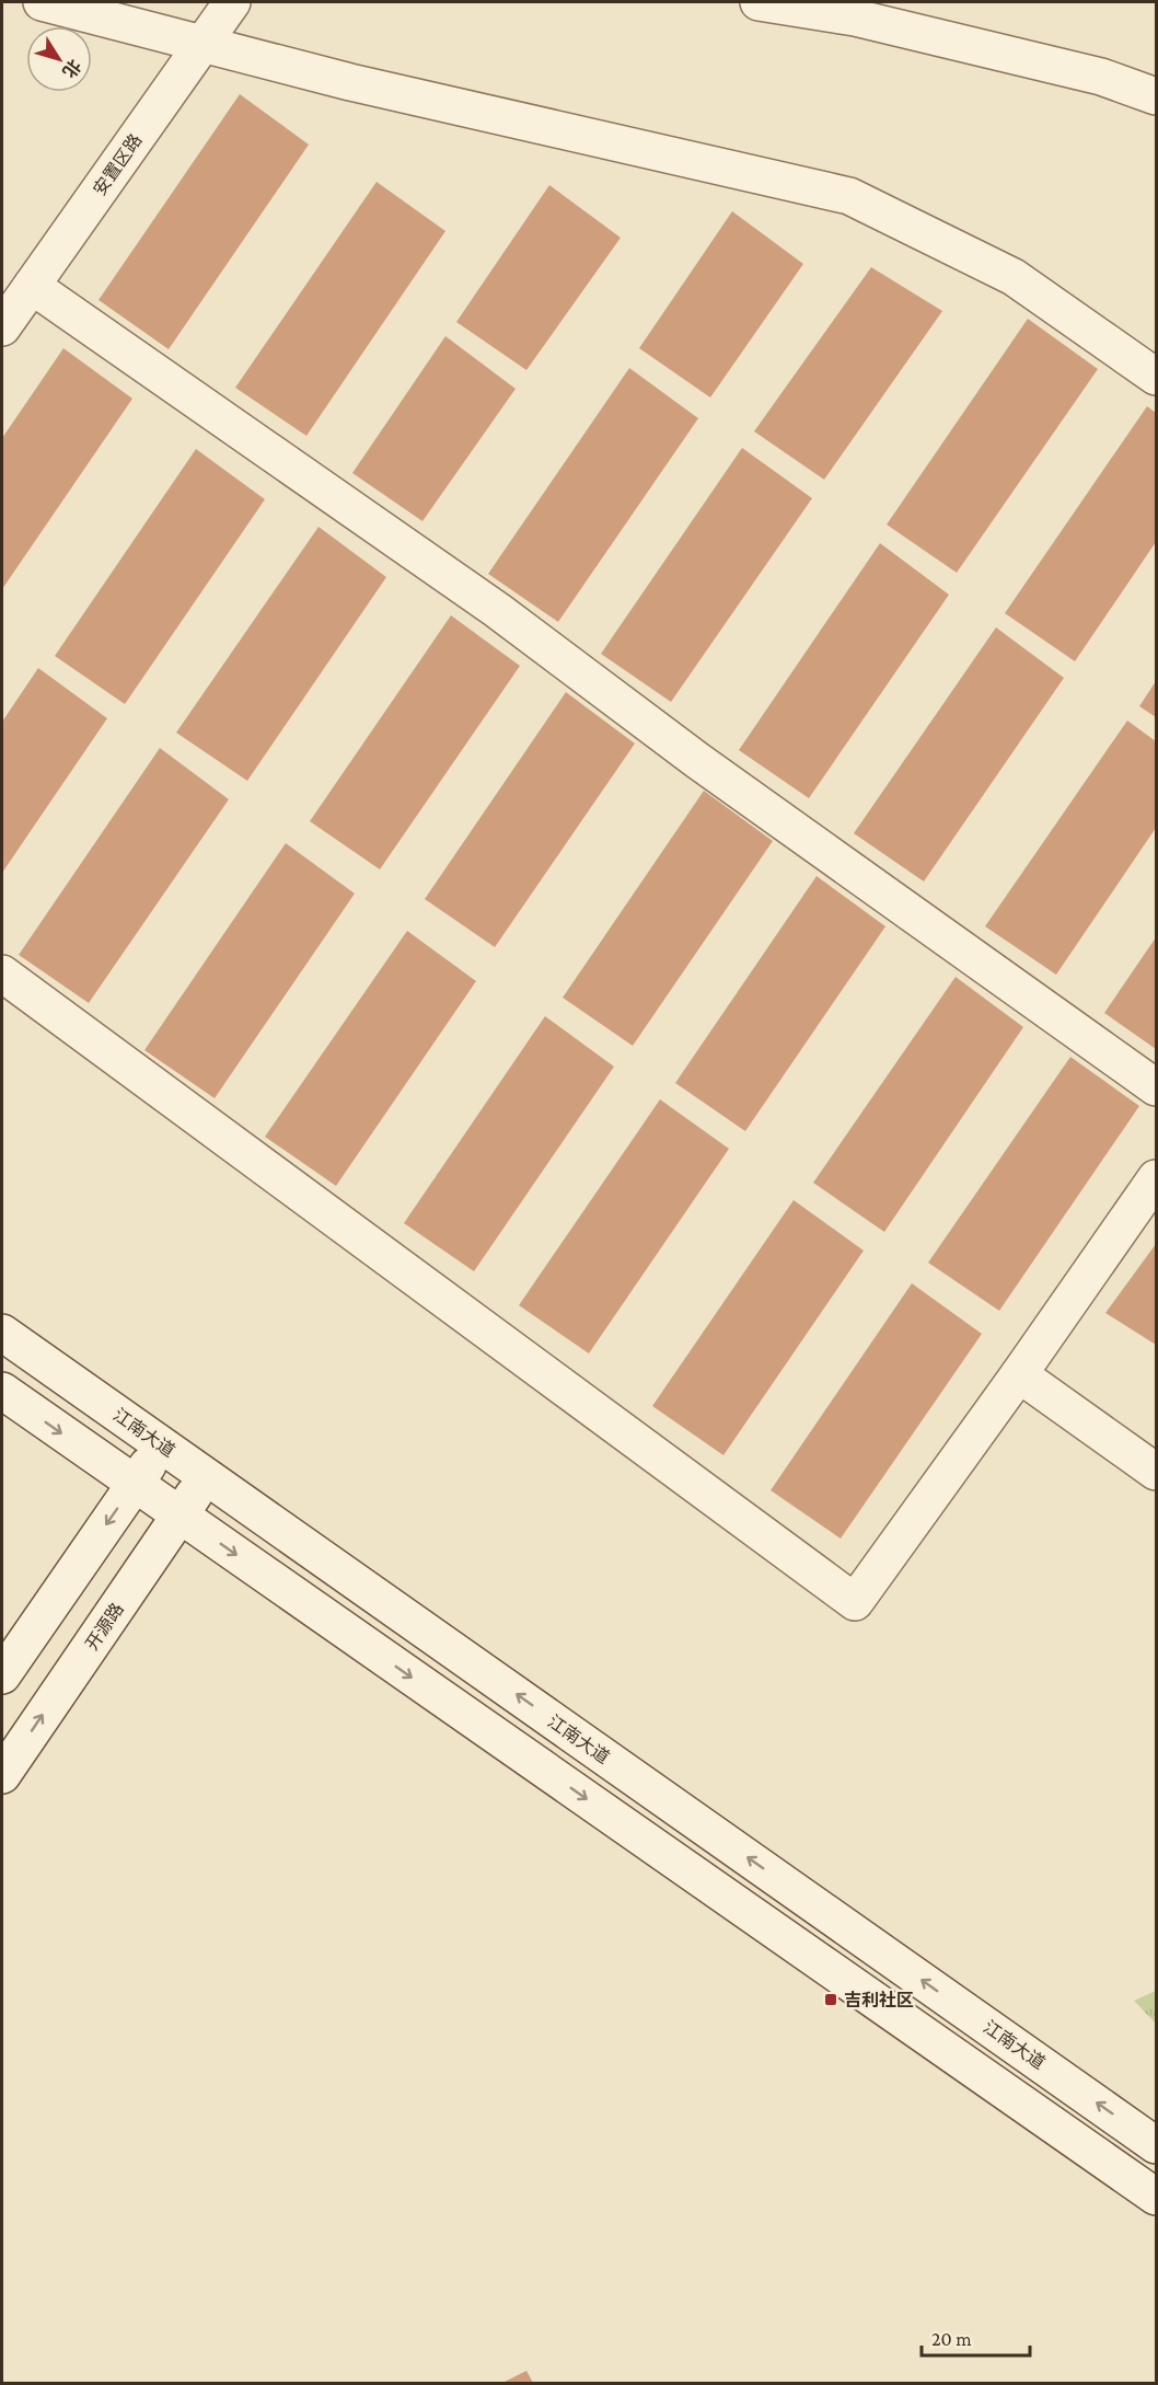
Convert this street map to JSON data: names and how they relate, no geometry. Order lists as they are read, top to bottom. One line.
{"streets":{"street":["安置区路","江南大道","开源路"]},"crossings":[["江南大道","开源路"]],"places":{"transit":["吉利社区"]},"scale_bar":"20 m","north":"bottom right"}
